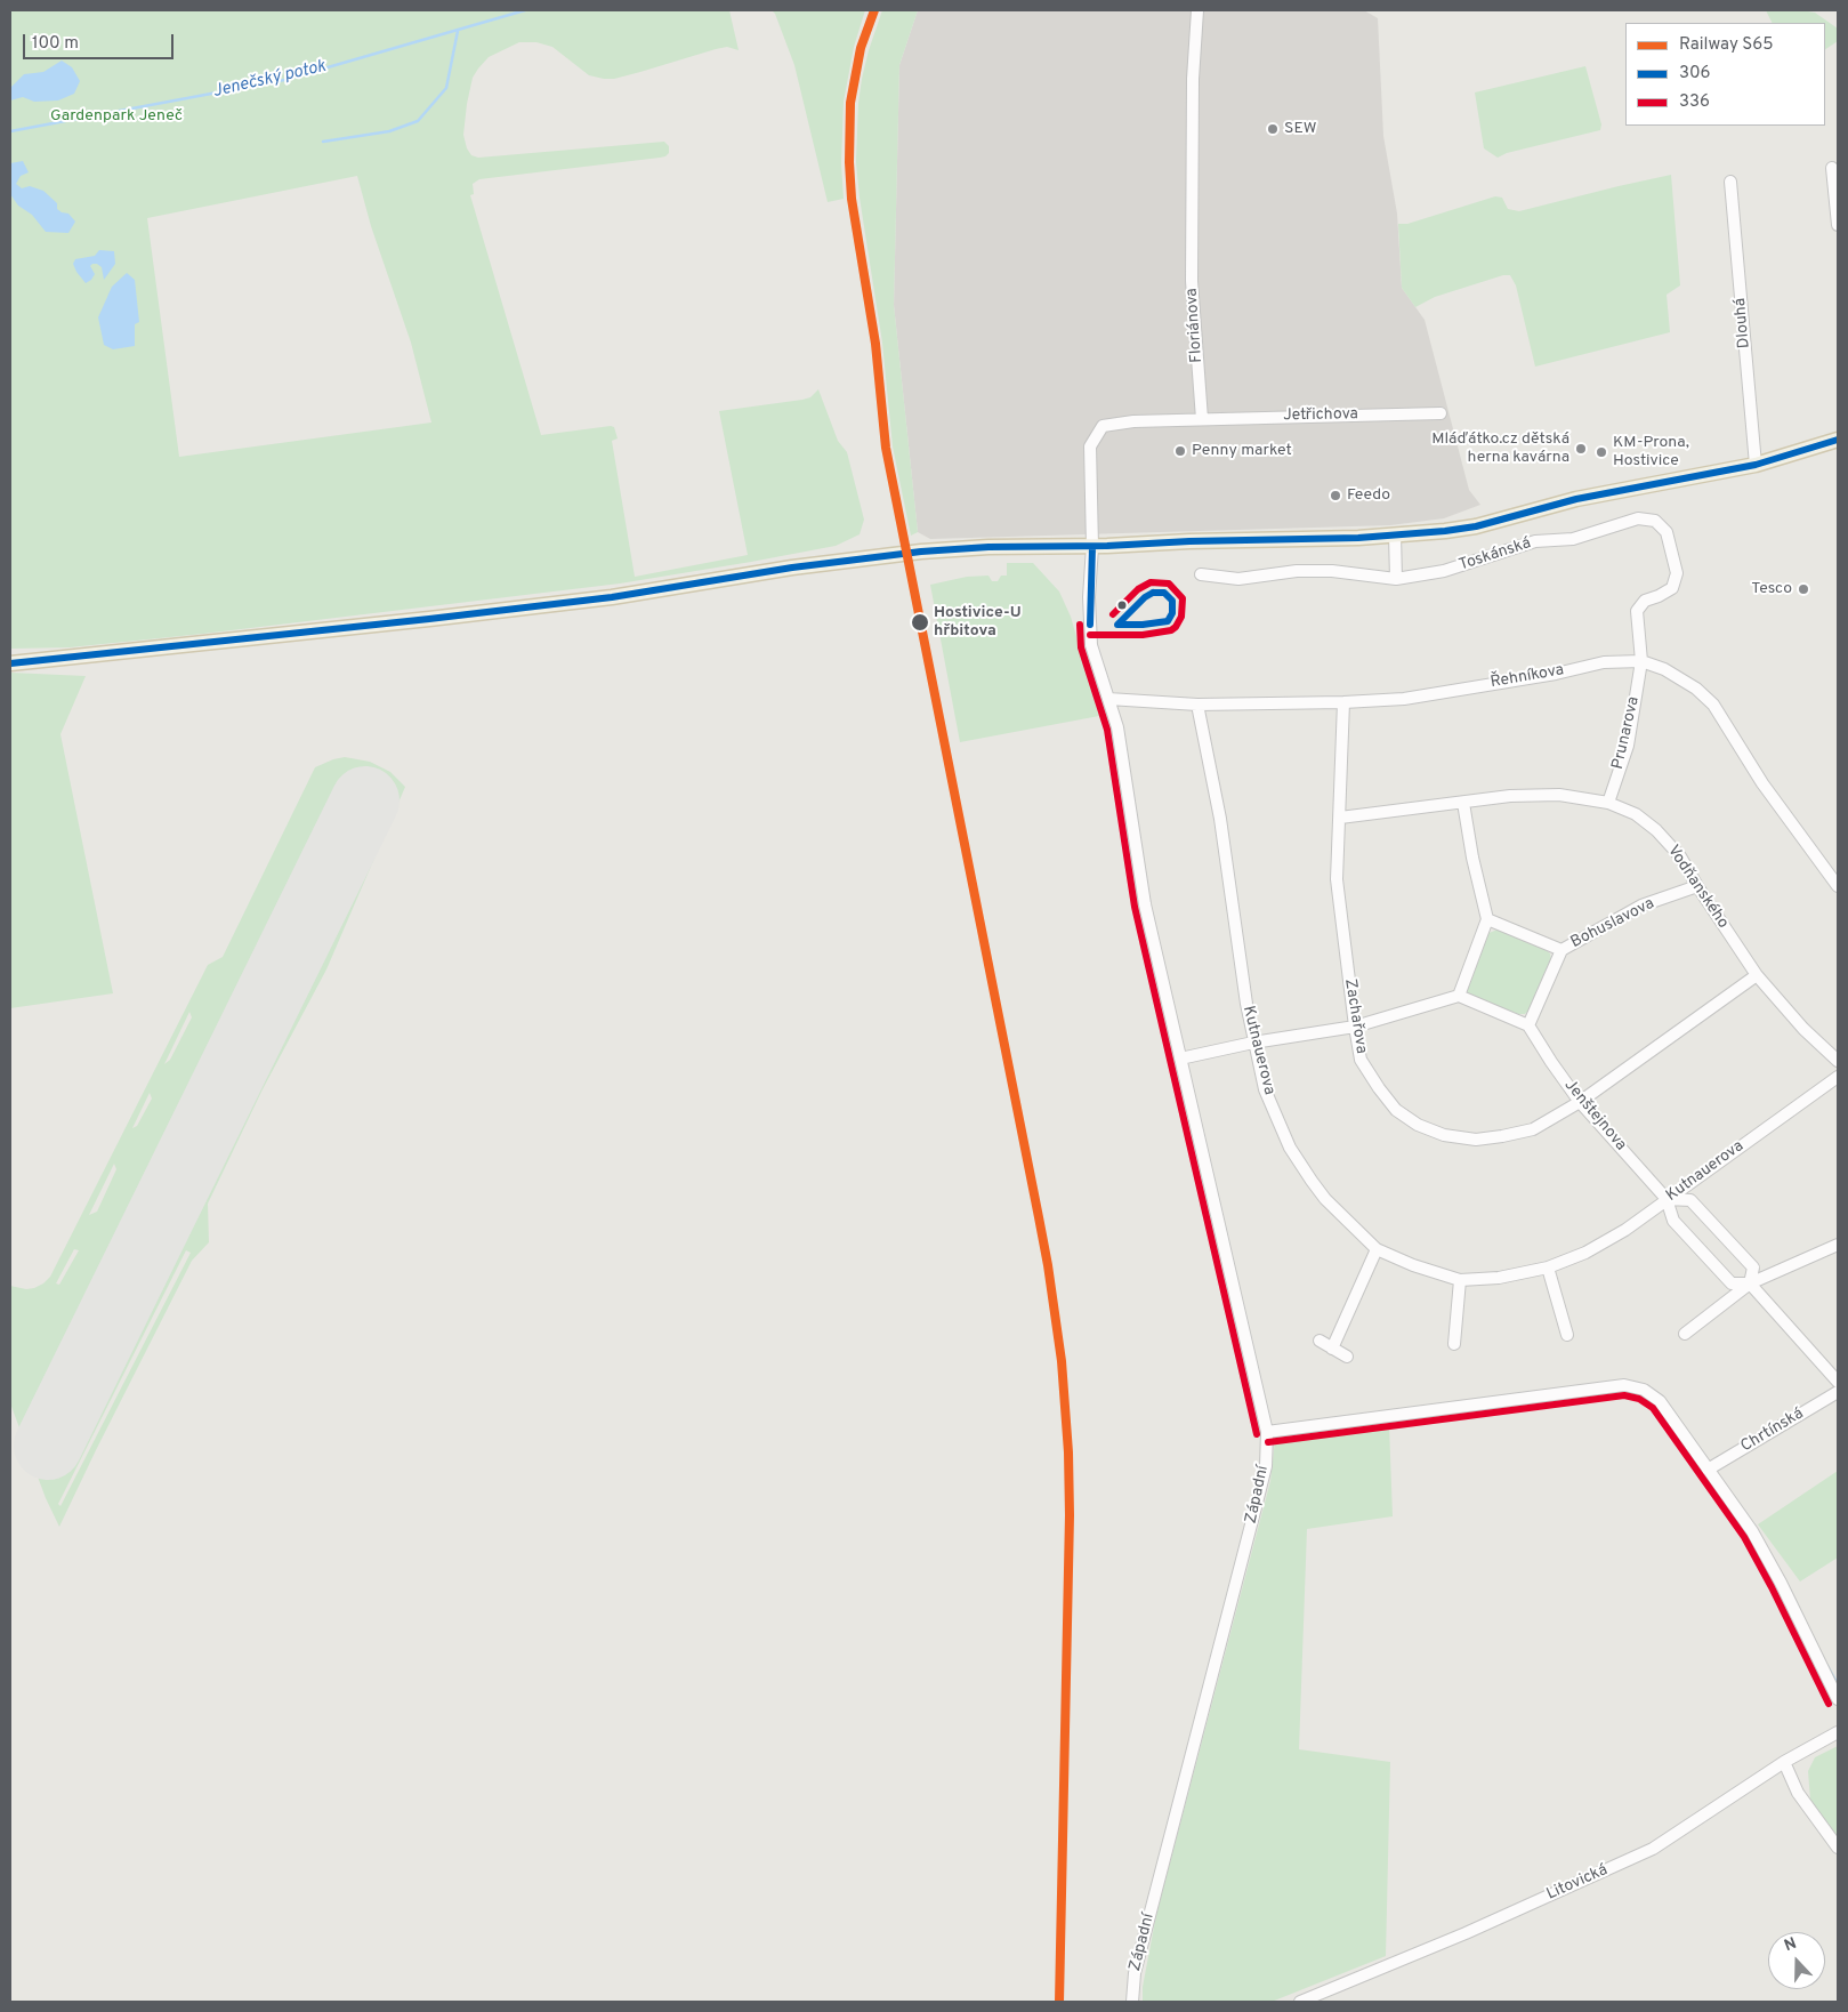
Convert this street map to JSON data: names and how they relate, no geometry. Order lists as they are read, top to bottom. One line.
{"streets":{"street":["Dlouhá","Floriánova","Jetřichova","Toskánská","Řehníkova","Prunarova","Vodňanského","Bohuslavova","Zachařova","Kutnauerova","Jenštejnova","Chrtínská","Západní","Litovická"]},"crossings":[["Floriánova","Jetřichova"],["Toskánská","Řehníkova"],["Toskánská","Prunarova"],["Řehníkova","Prunarova"],["Řehníkova","Zachařova"],["Řehníkova","Kutnauerova"],["Řehníkova","Západní"],["Prunarova","Vodňanského"],["Vodňanského","Bohuslavova"],["Vodňanského","Zachařova"],["Zachařova","Jenštejnova"],["Kutnauerova","Jenštejnova"]],"water":["Jenečský potok"],"parks":["Gardenpark Jeneč"],"places":["SEW","Mláďátko.cz dětská herna kavárna","Penny market","KM-Prona, Hostivice","Feedo","Tesco","Hostivice-U hřbitova"],"lines":["rail line S65","transit line 306","transit line 336"],"legend":["Railway S65","306","336"],"scale_bar":"100 m","north":"top"}
